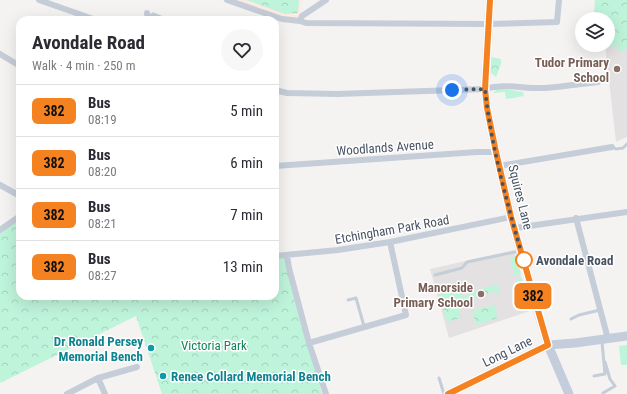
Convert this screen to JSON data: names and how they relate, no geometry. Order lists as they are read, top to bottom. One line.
{"streets":{"street":["Woodlands Avenue","Squires Lane","Etchingham Park Road","Long Lane"]},"crossings":[["Woodlands Avenue","Squires Lane"],["Squires Lane","Etchingham Park Road"],["Squires Lane","Long Lane"]],"parks":["Victoria Park"],"places":["Tudor Primary School","Avondale Road","Manorside Primary School","Dr Ronald Persey Memorial Bench","Renee Collard Memorial Bench"],"lines":["bus line 382"],"page":{"on_map":"382","heading":["Avondale Road","Walk · 4 min · 250 m"],"list":[{"mark":"382","name":"Bus","note":"08:19","value":"5 min"},{"mark":"382","name":"Bus","note":"08:20","value":"6 min"},{"mark":"382","name":"Bus","note":"08:21","value":"7 min"},{"mark":"382","name":"Bus","note":"08:27","value":"13 min"}]}}
